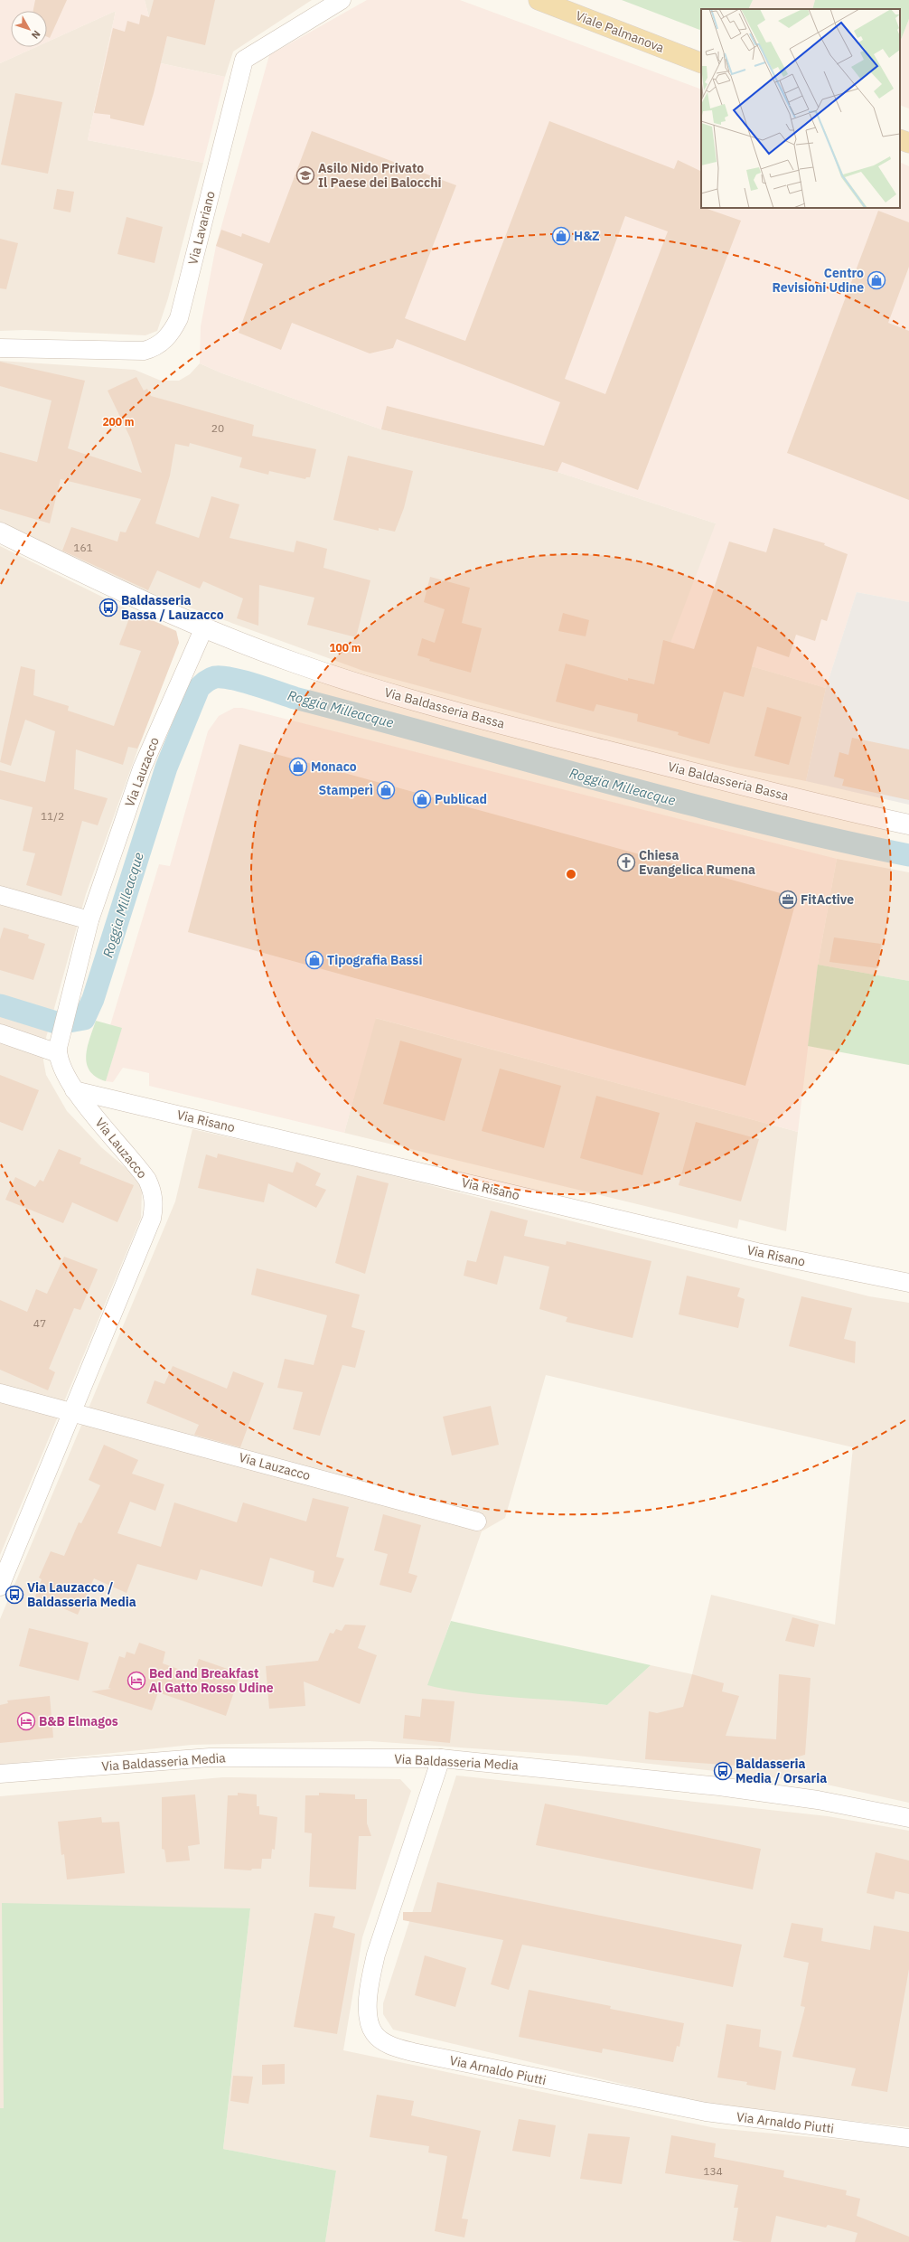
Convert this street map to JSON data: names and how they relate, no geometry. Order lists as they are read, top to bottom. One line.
{"streets":{"main road":["Viale Palmanova"],"street":["Via Lavariano","Via Baldasseria Bassa","Via Lauzacco","Via Risano","Via Baldasseria Media","Via Arnaldo Piutti"]},"crossings":[["Via Baldasseria Bassa","Via Lauzacco"],["Via Lauzacco","Via Risano"],["Via Baldasseria Media","Via Arnaldo Piutti"]],"water":["Roggia Milleacque"],"places":{"school or university":["Asilo Nido Privato Il Paese dei Balocchi"],"shop":["H&Z","Centro Revisioni Udine","Monaco","Stamperì","Publicad","Tipografia Bassi"],"bus stop":["Baldasseria Bassa / Lauzacco","Via Lauzacco / Baldasseria Media","Baldasseria Media / Orsaria"],"church":["Chiesa Evangelica Rumena"],"office":["FitActive"],"hotel":["Bed and Breakfast Al Gatto Rosso Udine","B&B Elmagos"]},"house_numbers":["20","161","11/2","47","134"],"north":"bottom right","rings":["200 m","100 m"]}
